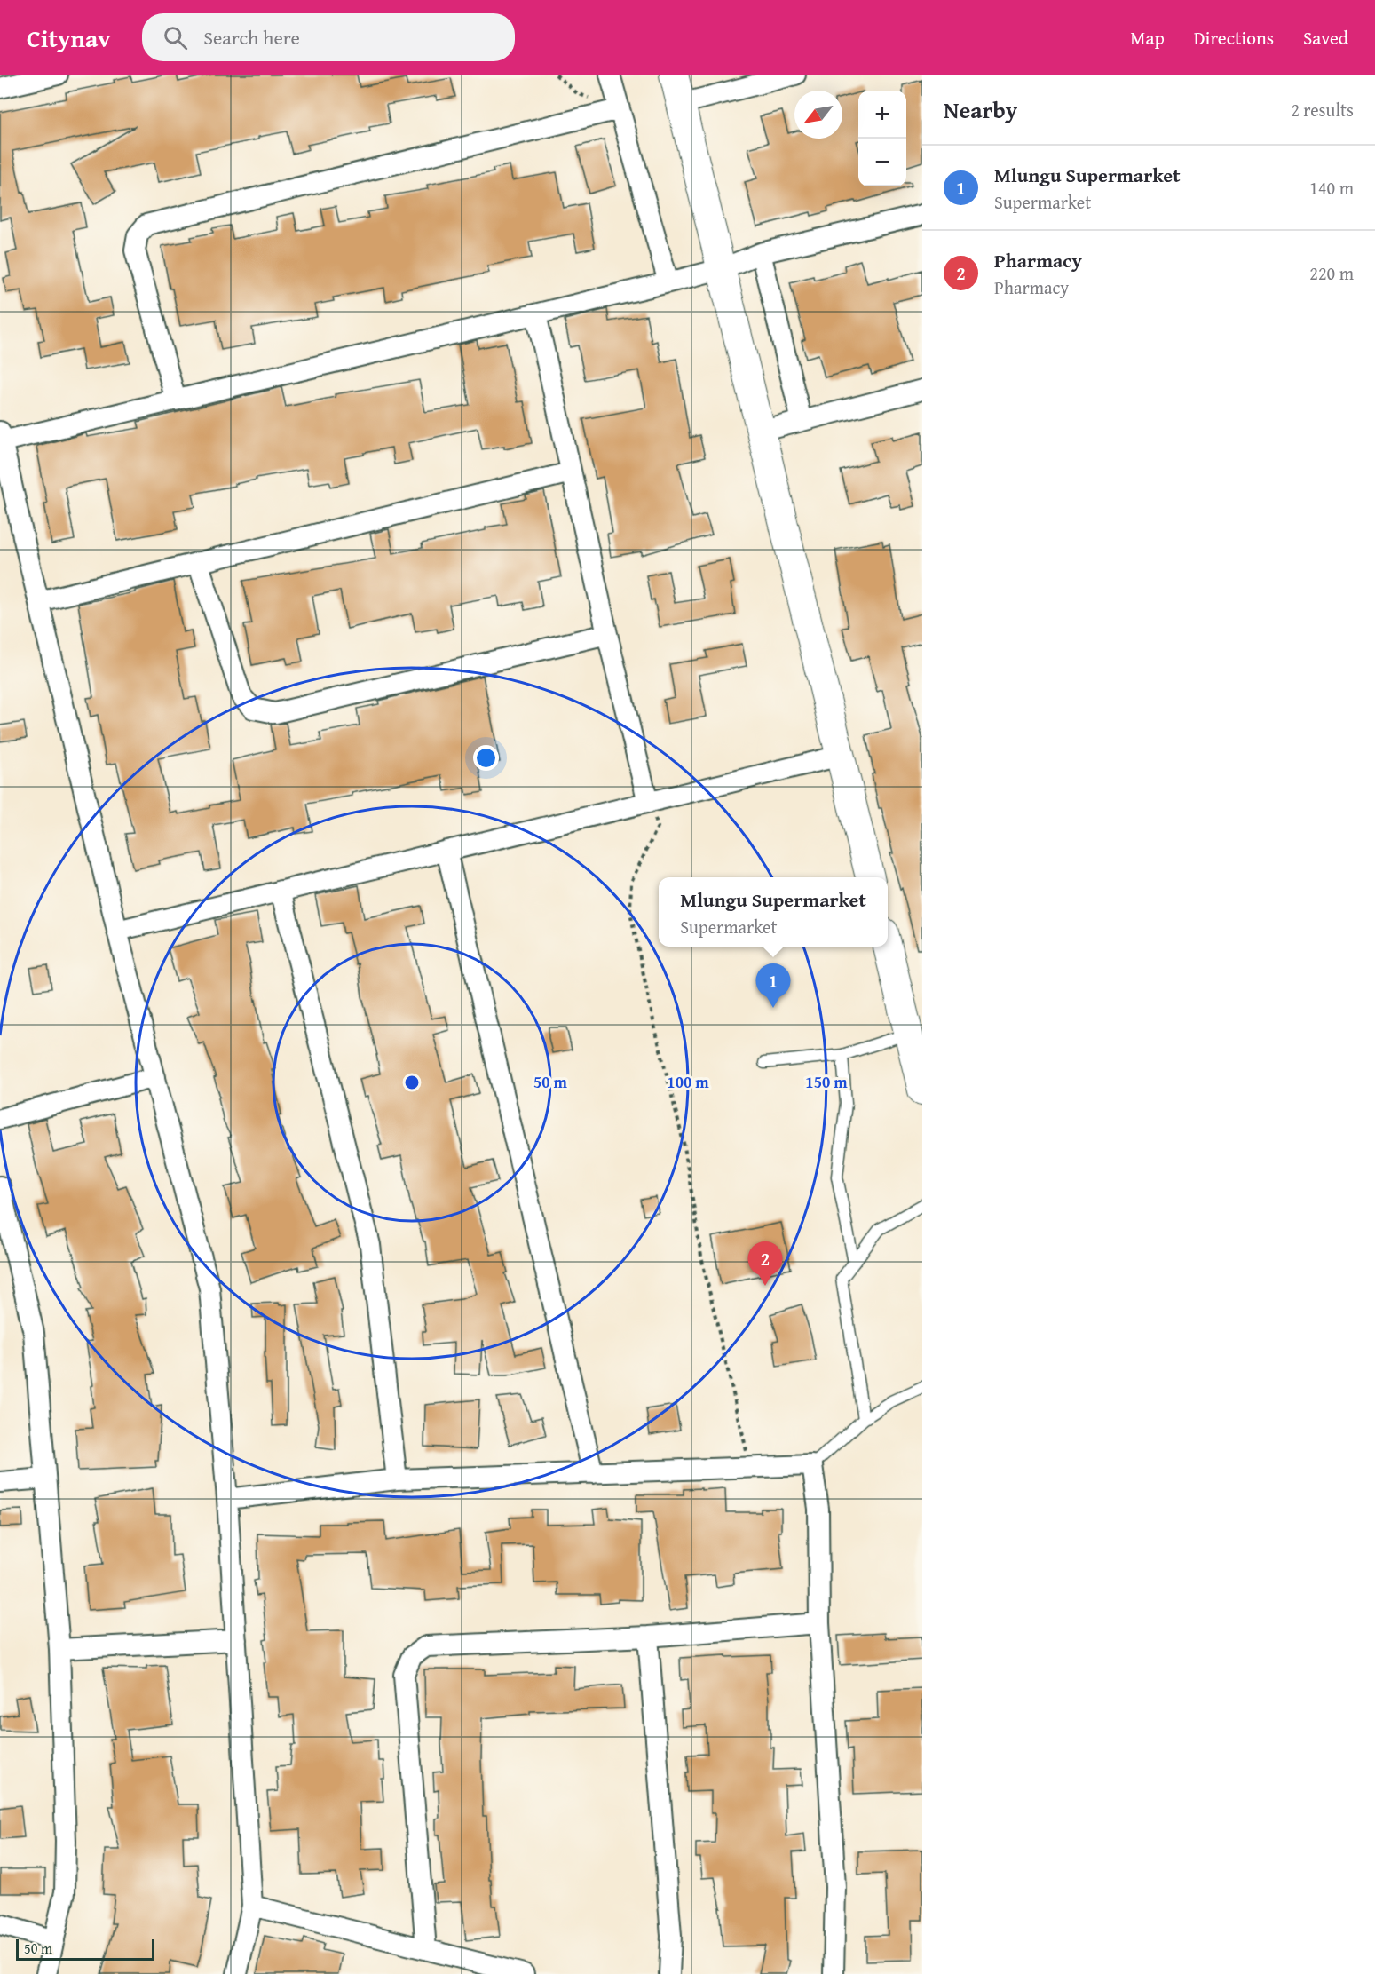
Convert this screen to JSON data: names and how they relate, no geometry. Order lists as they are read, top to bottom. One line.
{"scale_bar":"50 m","north":"bottom left","page":{"header":"Citynav","search":"Search here","nav":["Map","Directions","Saved"],"heading":["Nearby","2 results"],"map_buttons":["+","−"],"list":[{"mark":"1","name":"Mlungu Supermarket","note":"Supermarket","value":"140 m"},{"mark":"2","name":"Pharmacy","note":"Pharmacy","value":"220 m"}],"popup":["Mlungu Supermarket","Supermarket"],"pins":["1","2"],"scale":"50 m"},"rings":["50 m","100 m","150 m"]}
